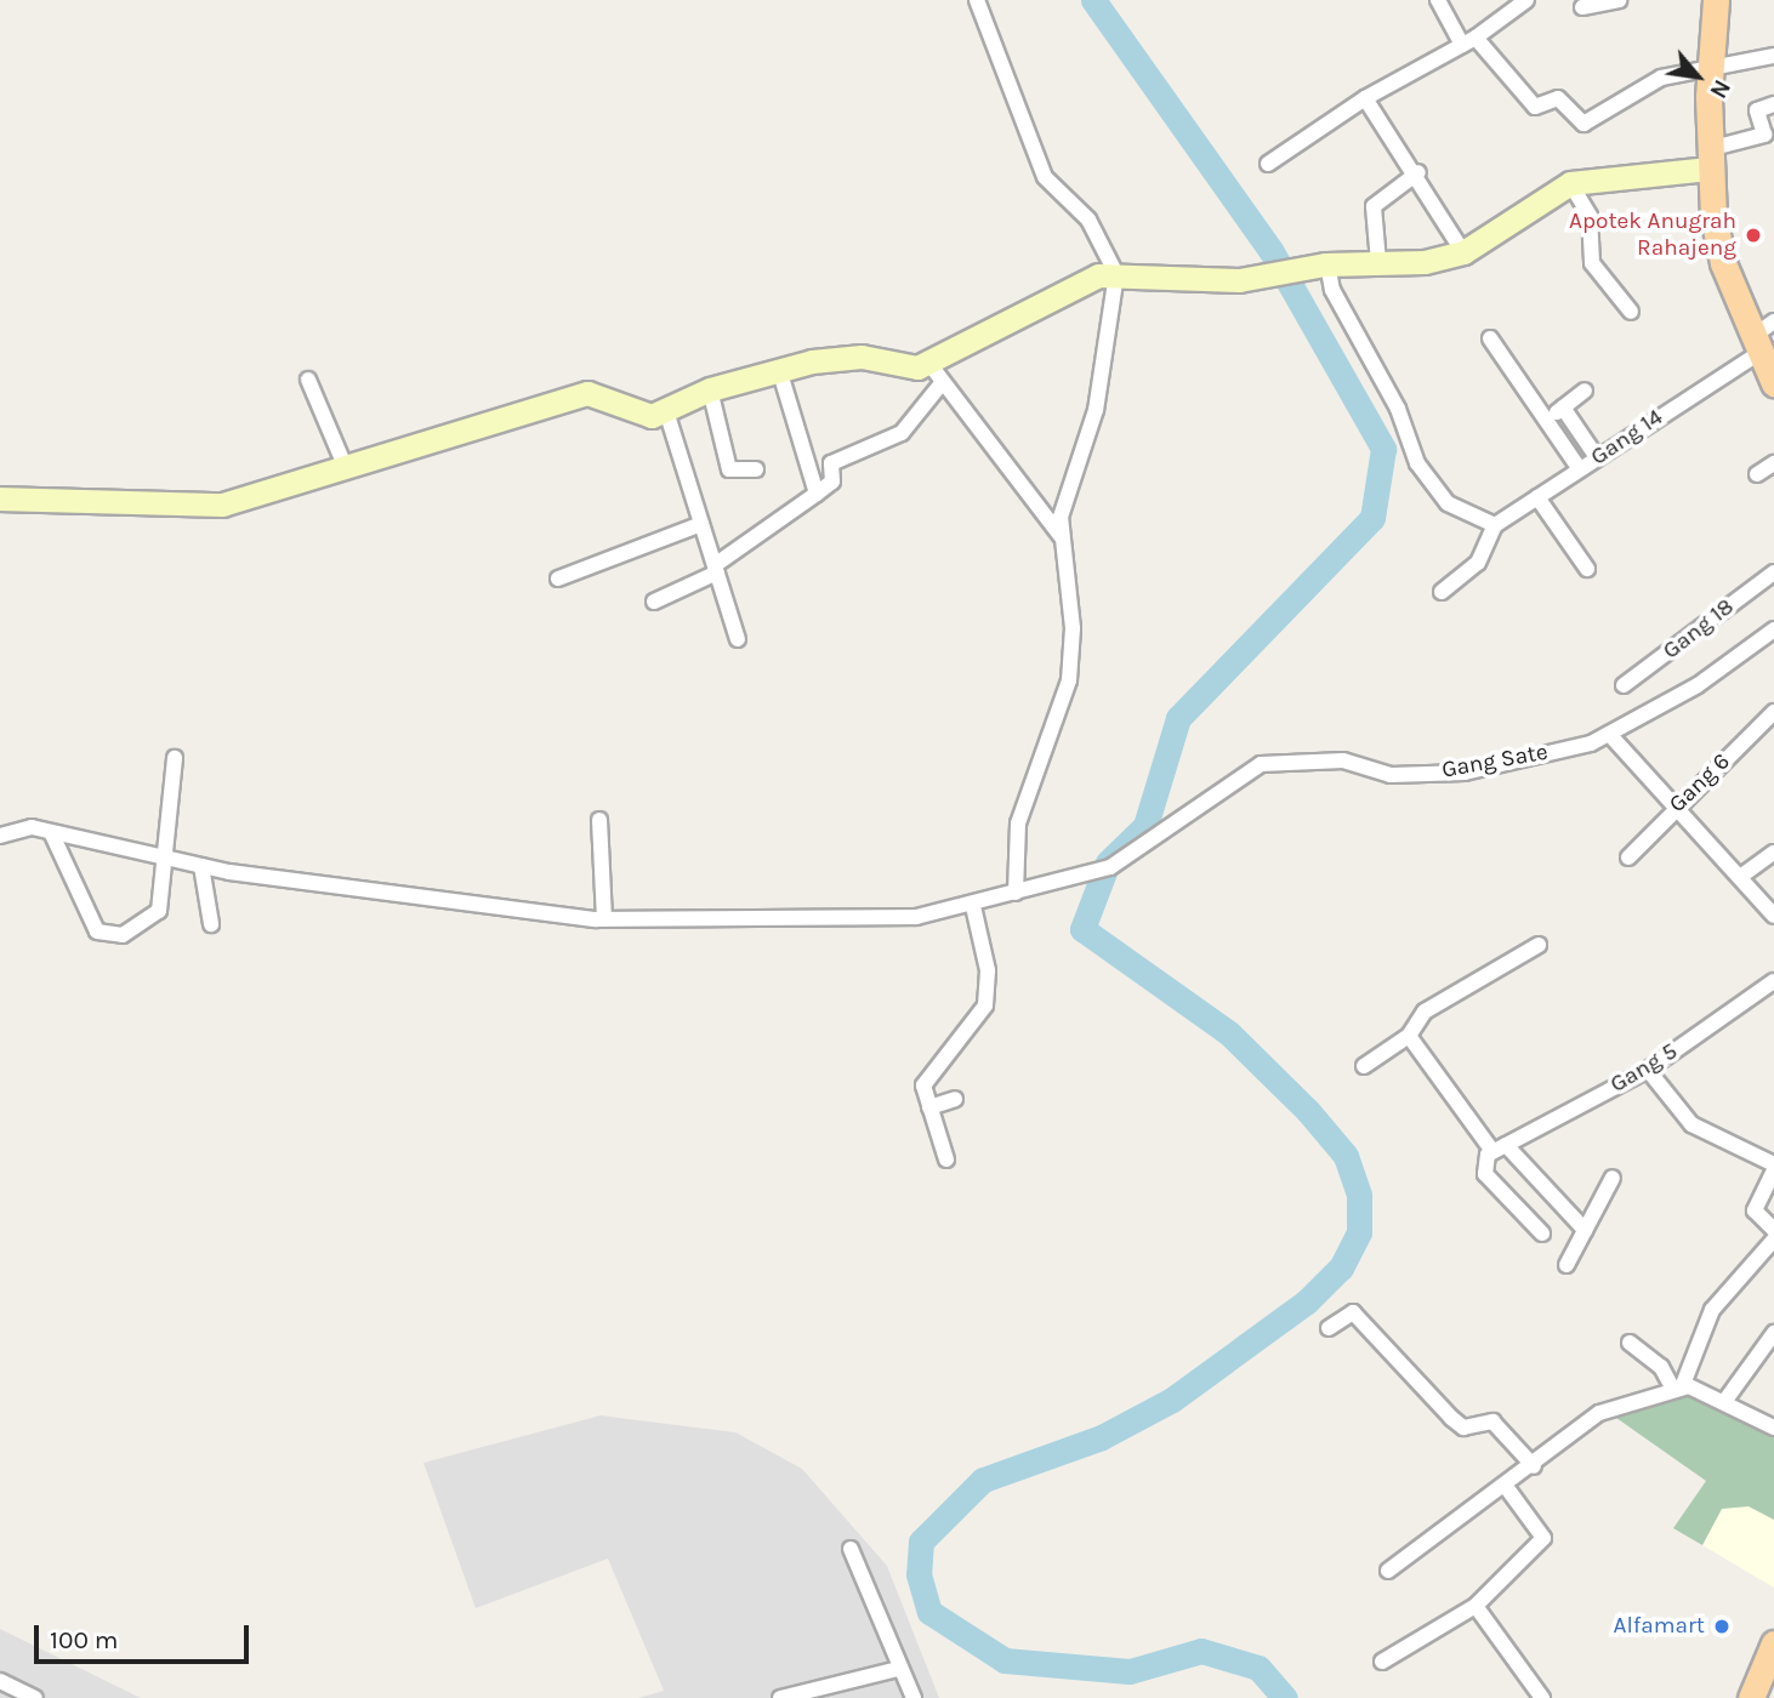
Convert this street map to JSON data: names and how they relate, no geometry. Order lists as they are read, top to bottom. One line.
{"streets":{"street":["Gang 14","Gang 18","Gang Sate","Gang 6","Gang 5"]},"places":["Apotek Anugrah Rahajeng","Alfamart"],"scale_bar":"100 m","north":"bottom right"}
